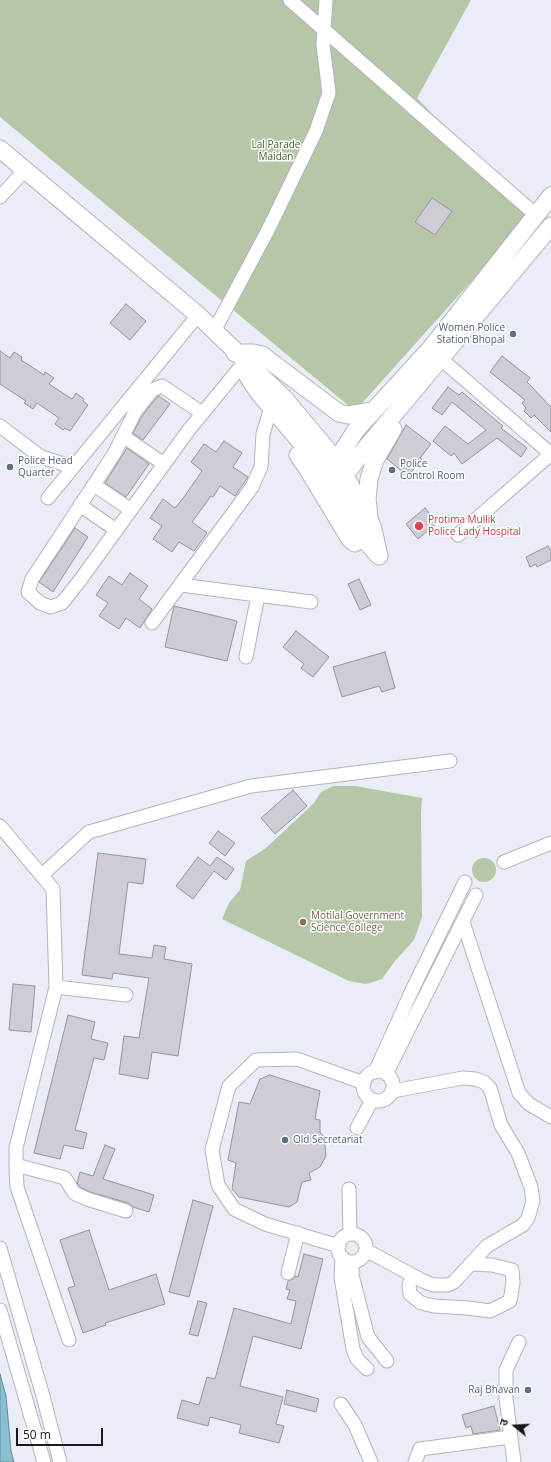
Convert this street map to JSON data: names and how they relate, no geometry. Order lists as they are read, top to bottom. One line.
{"parks":["Lal Parade Maidan"],"places":["Women Police Station Bhopal","Police Head Quarter","Police Control Room","Protima Mullik Police Lady Hospital","Motilal Government Science College","Old Secretariat","Raj Bhavan"],"scale_bar":"50 m","north":"left"}
